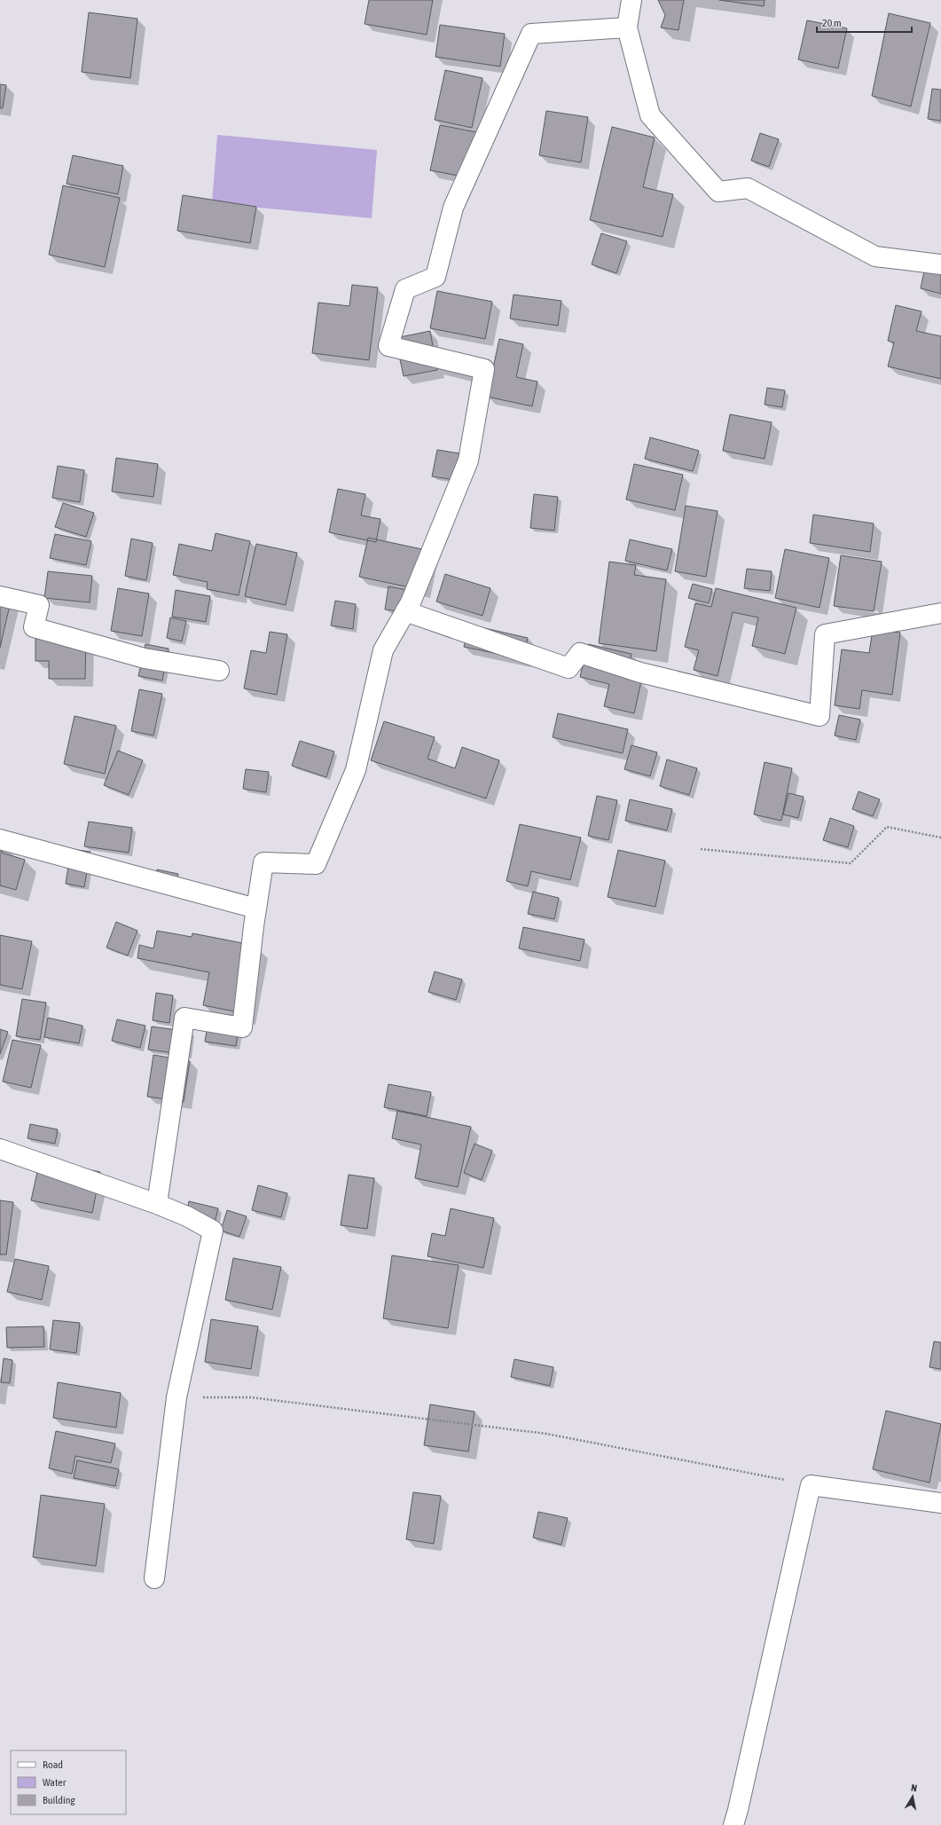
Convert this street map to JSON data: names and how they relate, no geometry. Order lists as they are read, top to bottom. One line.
{"legend":["Road","Water","Building"],"scale_bar":"20 m","north":"top"}
